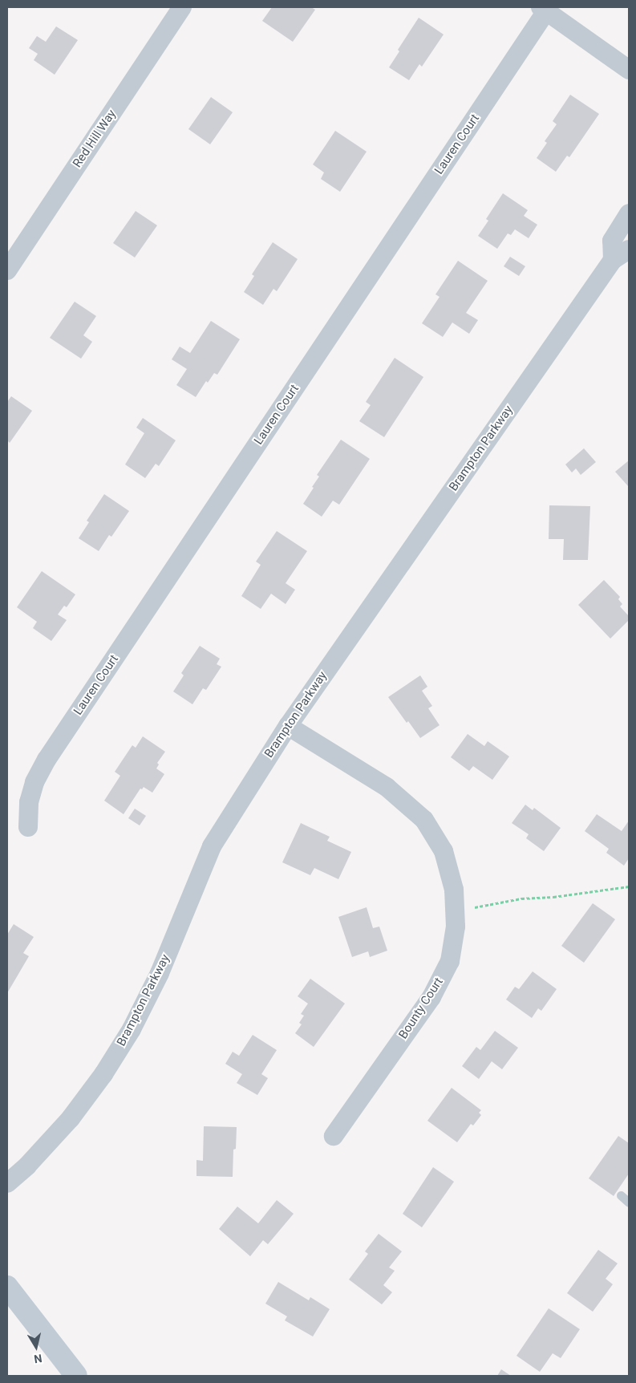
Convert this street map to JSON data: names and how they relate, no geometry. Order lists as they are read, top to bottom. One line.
{"streets":{"street":["Red Hill Way","Lauren Court","Brampton Parkway","Bounty Court"]},"crossings":[["Brampton Parkway","Bounty Court"]],"north":"bottom"}
